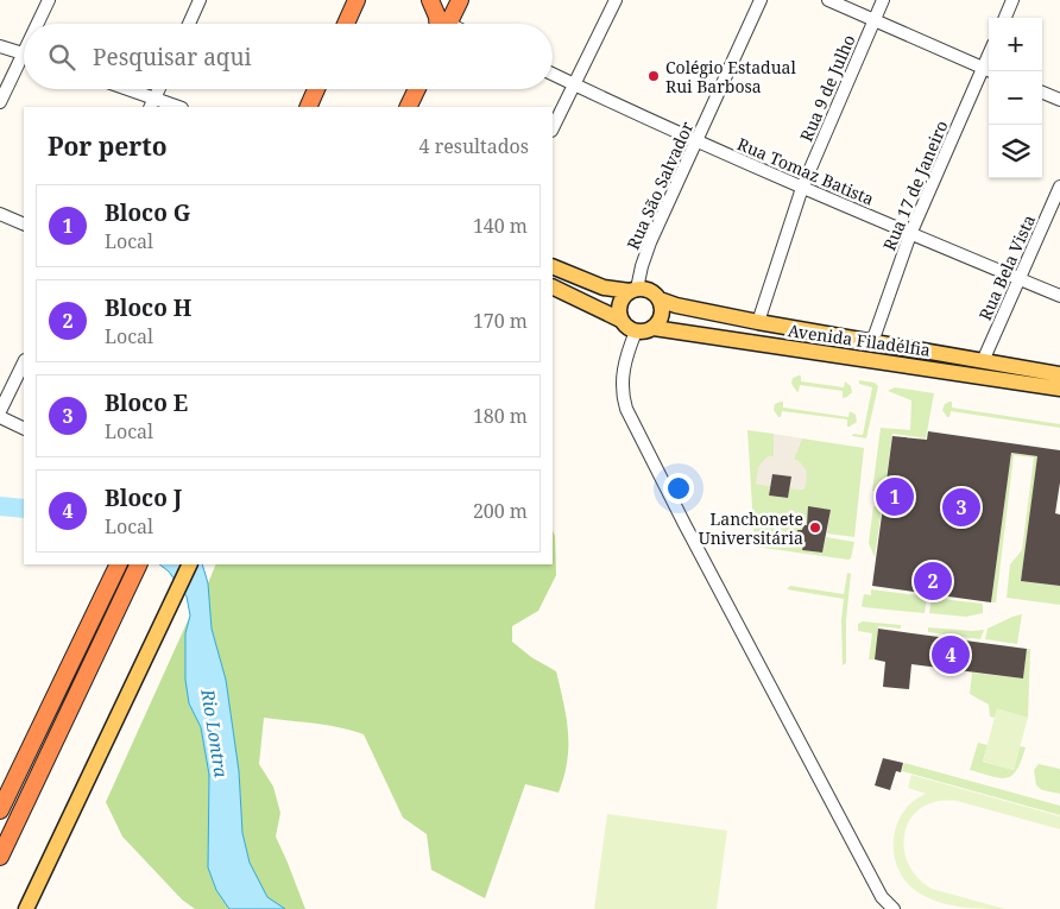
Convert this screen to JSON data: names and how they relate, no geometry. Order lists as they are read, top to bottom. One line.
{"streets":{"main road":["Avenida Filadélfia"],"street":["Rua 9 de Julho","Rua Tomaz Batista","Rua São Salvador","Rua 17 de Janeiro","Rua Bela Vista"]},"crossings":[["Rua 9 de Julho","Rua Tomaz Batista"],["Rua 9 de Julho","Avenida Filadélfia"],["Rua Tomaz Batista","Rua São Salvador"],["Rua Tomaz Batista","Rua 17 de Janeiro"],["Rua Tomaz Batista","Rua Bela Vista"],["Rua São Salvador","Avenida Filadélfia"],["Rua 17 de Janeiro","Avenida Filadélfia"],["Rua Bela Vista","Avenida Filadélfia"]],"water":["Rio Lontra"],"places":["Colégio Estadual Rui Barbosa","Lanchonete Universitária"],"page":{"map_buttons":["+","−"],"search":"Pesquisar aqui","heading":["Por perto","4 resultados"],"list":[{"mark":"1","name":"Bloco G","note":"Local","value":"140 m"},{"mark":"2","name":"Bloco H","note":"Local","value":"170 m"},{"mark":"3","name":"Bloco E","note":"Local","value":"180 m"},{"mark":"4","name":"Bloco J","note":"Local","value":"200 m"}],"pins":["1","3","2","4"]}}
